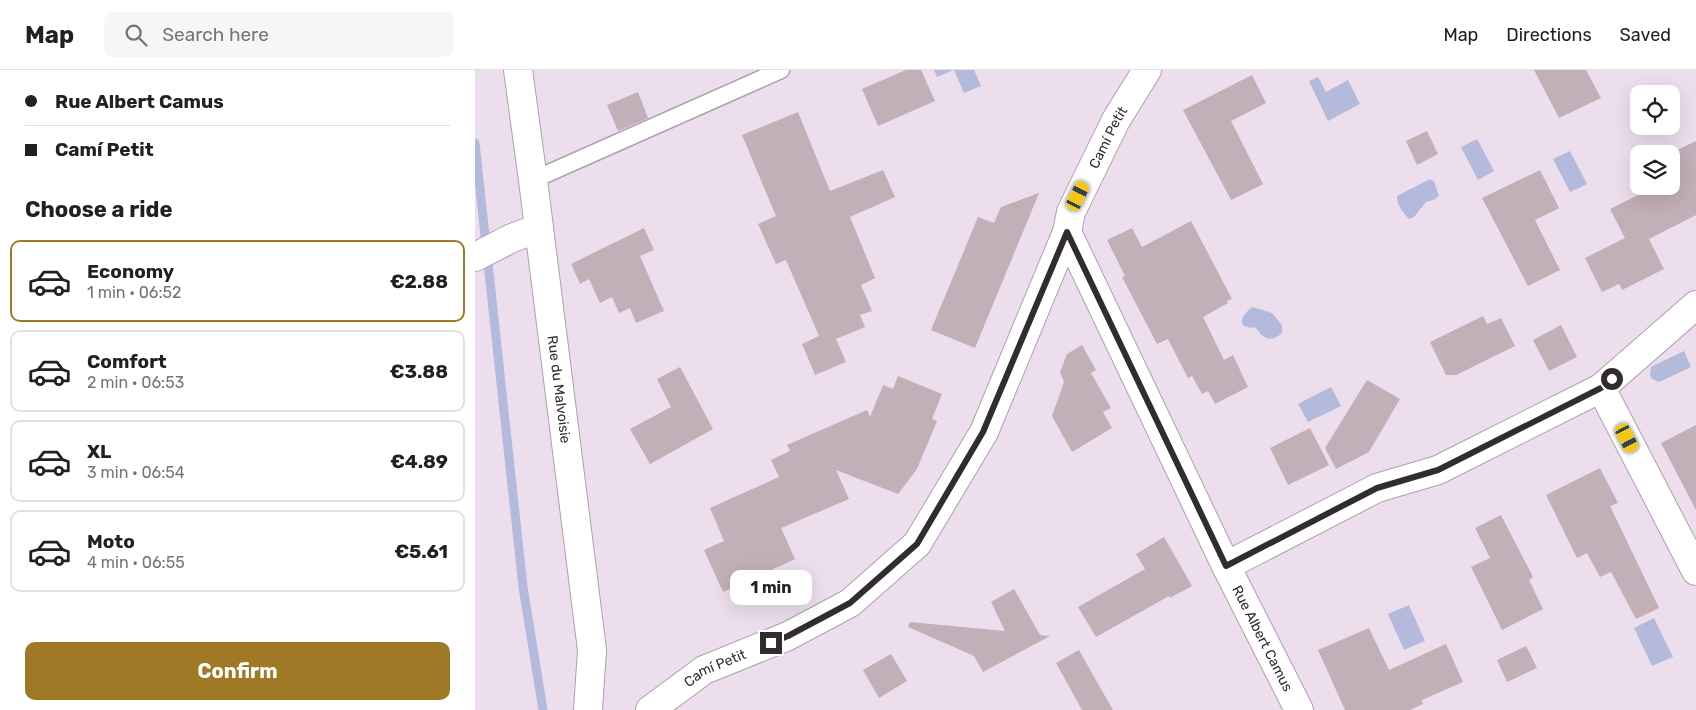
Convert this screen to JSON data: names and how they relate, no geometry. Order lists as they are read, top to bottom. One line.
{"streets":{"street":["Camí Petit","Rue du Malvoisie","Rue Albert Camus"]},"crossings":[["Camí Petit","Rue Albert Camus"]],"page":{"header":"Map","search":"Search here","nav":["Map","Directions","Saved"],"banner":["Rue Albert Camus","Camí Petit"],"heading":"Choose a ride","list":[{"name":"Economy","note":"1 min · 06:52","value":"€2.88"},{"name":"Comfort","note":"2 min · 06:53","value":"€3.88"},{"name":"XL","note":"3 min · 06:54","value":"€4.89"},{"name":"Moto","note":"4 min · 06:55","value":"€5.61"}],"bubble":"1 min","buttons":"Confirm"}}
